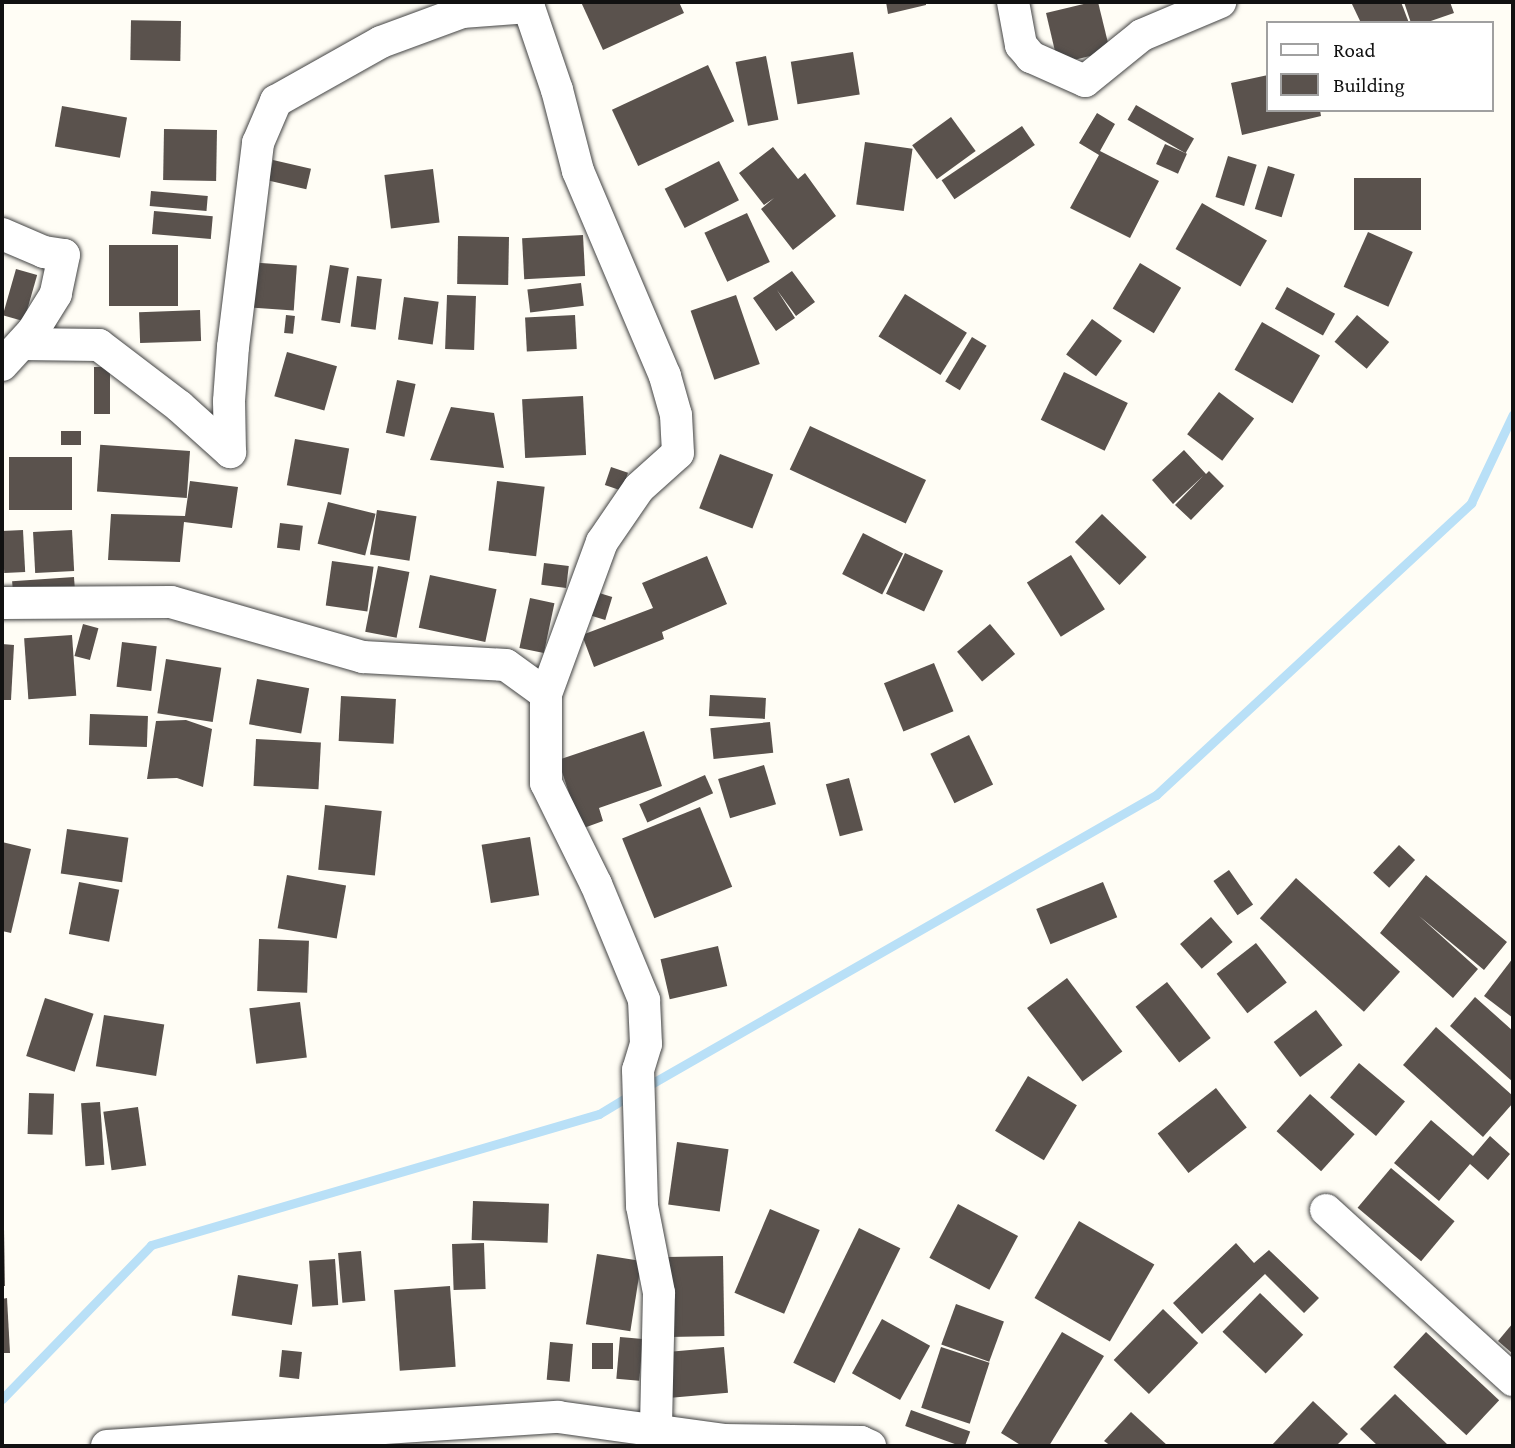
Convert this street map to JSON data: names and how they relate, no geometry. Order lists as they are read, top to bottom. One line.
{"legend":["Road","Building"]}
